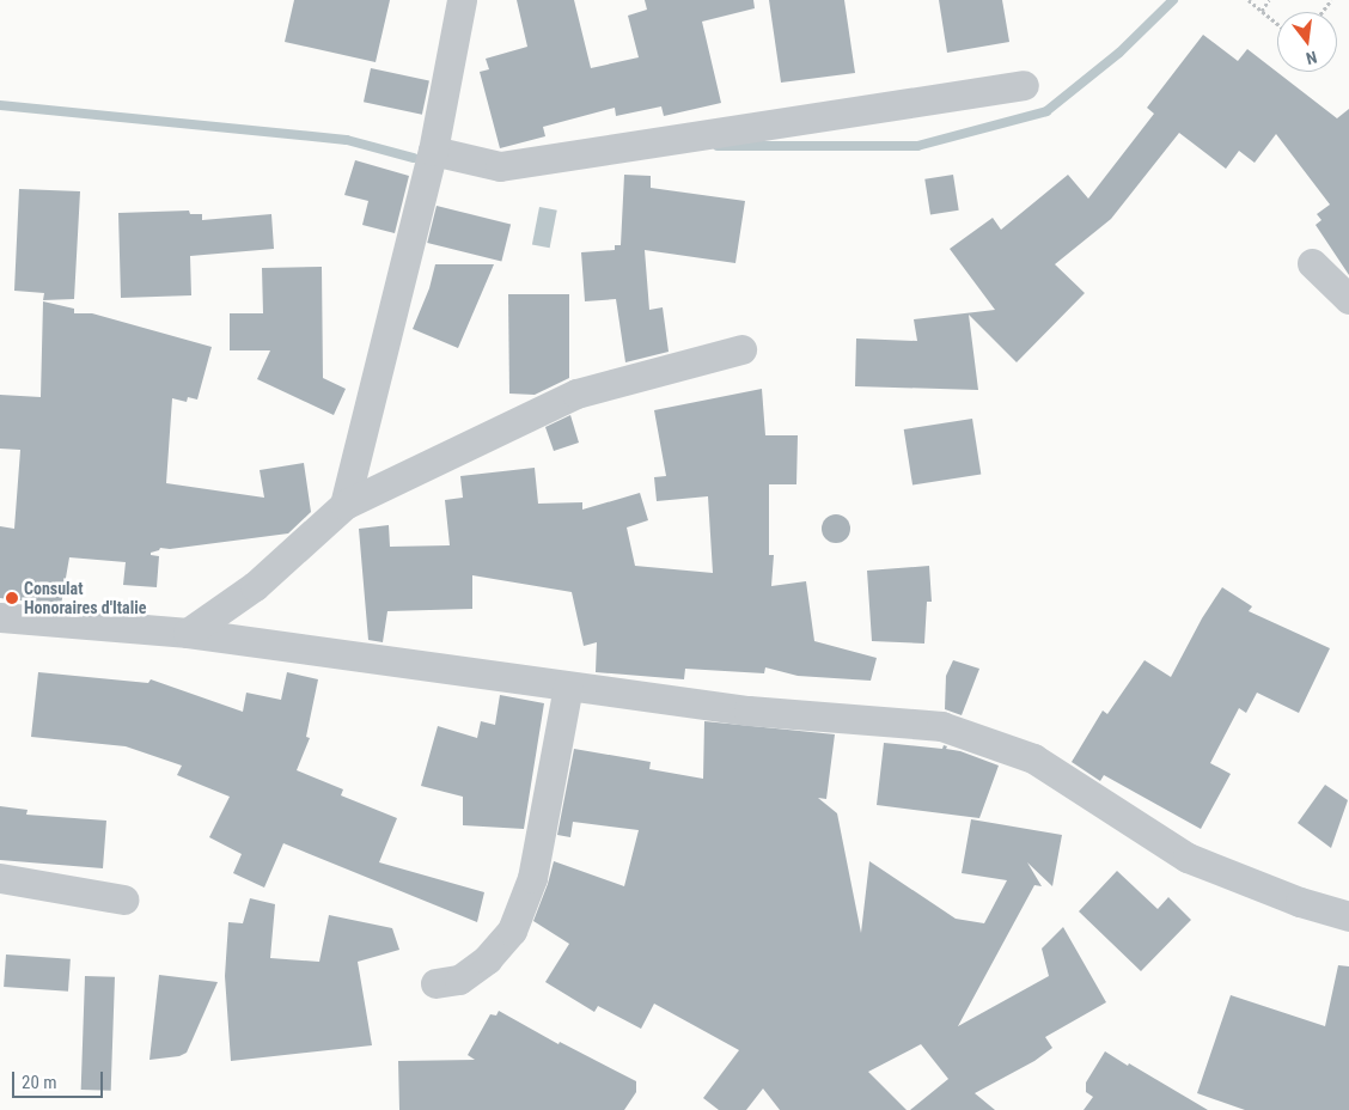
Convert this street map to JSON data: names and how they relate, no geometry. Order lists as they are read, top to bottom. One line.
{"places":["Consulat Honoraires d'Italie"],"scale_bar":"20 m","north":"bottom"}
